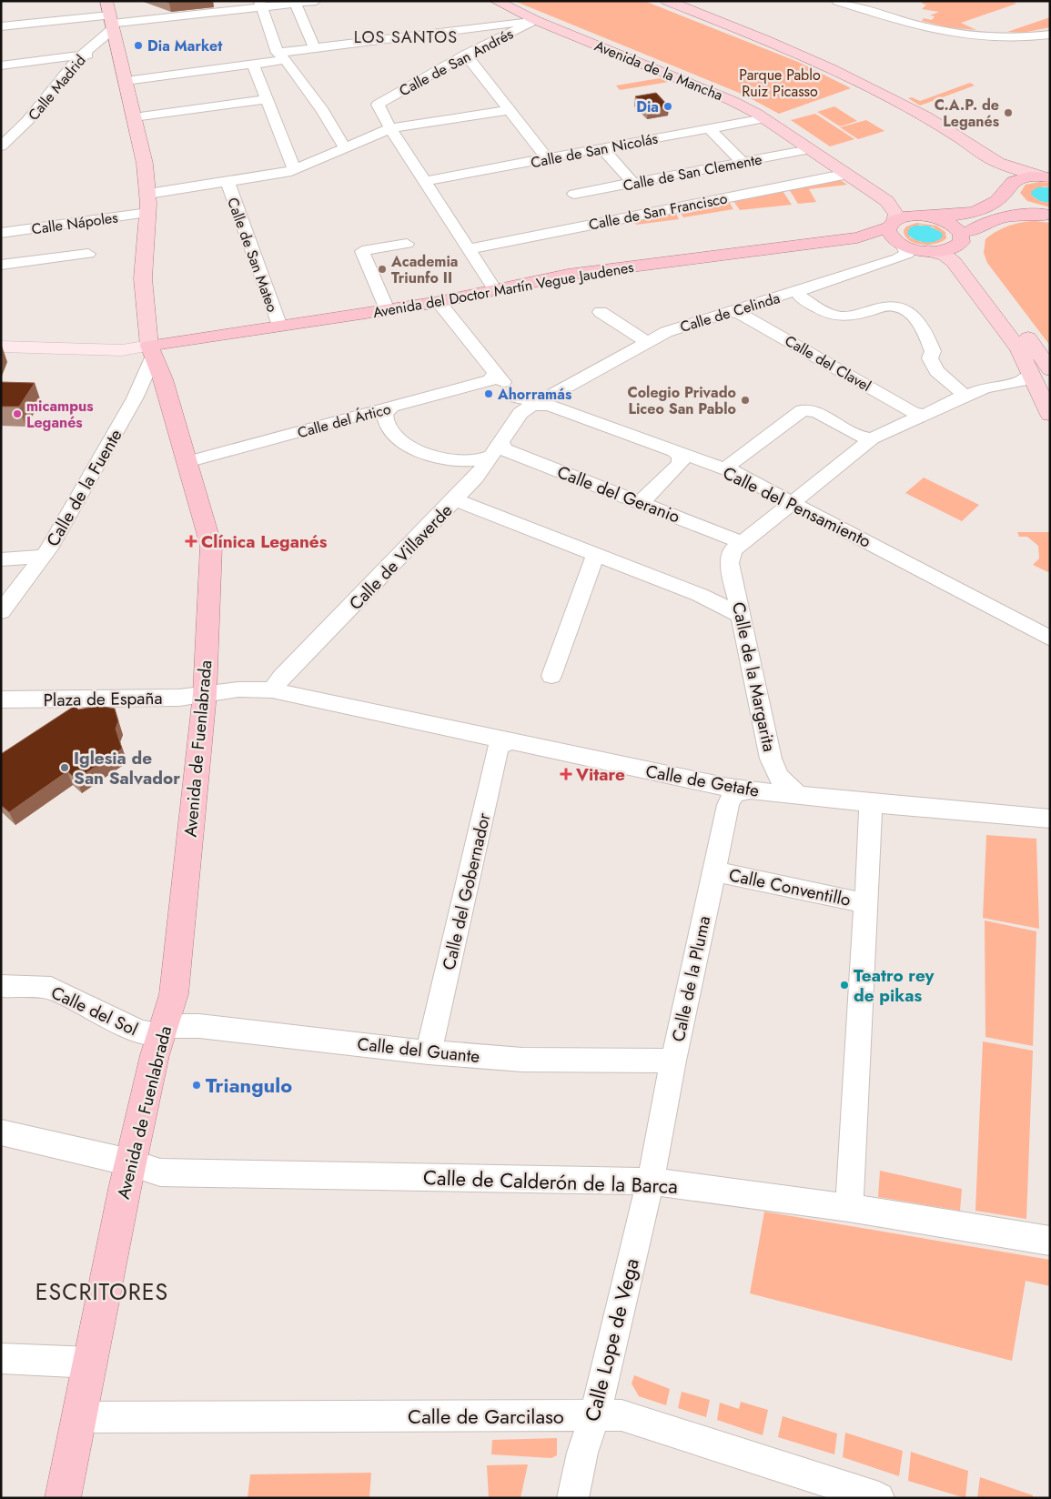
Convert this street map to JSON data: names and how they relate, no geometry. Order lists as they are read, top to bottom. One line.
{"streets":{"highway":["Avenida del Doctor Martín Vegue Jaudenes","Avenida de Fuenlabrada"],"main road":["Avenida de la Mancha"],"street":["Calle de San Andrés","Calle Madrid","Calle de San Nicolás","Calle de San Clemente","Calle de San Francisco","Calle Nápoles","Calle de San Mateo","Calle de Celinda","Calle del Clavel","Calle del Ártico","Calle de la Fuente","Calle del Geranio","Calle del Pensamiento","Calle de Villaverde","Calle de la Margarita","Plaza de España","Calle de Getafe","Calle Conventillo","Calle del Gobernador","Calle de la Pluma","Calle del Sol","Calle del Guante","Calle de Calderón de la Barca","Calle Lope de Vega","Calle de Garcilaso"]},"crossings":[["Calle de San Andrés","Avenida de la Mancha"],["Avenida de la Mancha","Calle de San Nicolás"],["Avenida de la Mancha","Calle de San Clemente"],["Avenida de la Mancha","Calle de San Francisco"],["Avenida de la Mancha","Avenida del Doctor Martín Vegue Jaudenes"],["Calle Madrid","Avenida de Fuenlabrada"],["Calle Nápoles","Avenida de Fuenlabrada"],["Calle de San Mateo","Avenida del Doctor Martín Vegue Jaudenes"],["Avenida del Doctor Martín Vegue Jaudenes","Calle de Celinda"],["Avenida del Doctor Martín Vegue Jaudenes","Calle de la Fuente"],["Avenida del Doctor Martín Vegue Jaudenes","Avenida de Fuenlabrada"],["Calle de Celinda","Calle del Clavel"],["Calle de Celinda","Calle del Pensamiento"],["Calle de Celinda","Calle de Villaverde"],["Calle del Clavel","Calle de la Margarita"],["Calle del Ártico","Avenida de Fuenlabrada"],["Calle de la Fuente","Avenida de Fuenlabrada"],["Calle del Geranio","Calle de Villaverde"],["Calle del Geranio","Calle de la Margarita"],["Calle del Pensamiento","Calle de Villaverde"],["Calle del Pensamiento","Calle de la Margarita"],["Calle de Villaverde","Plaza de España"],["Calle de Villaverde","Calle de Getafe"],["Calle de la Margarita","Calle de Getafe"],["Plaza de España","Avenida de Fuenlabrada"],["Plaza de España","Calle de Getafe"],["Avenida de Fuenlabrada","Calle del Sol"],["Avenida de Fuenlabrada","Calle del Guante"],["Avenida de Fuenlabrada","Calle de Calderón de la Barca"],["Avenida de Fuenlabrada","Calle de Garcilaso"],["Calle de Getafe","Calle del Gobernador"],["Calle de Getafe","Calle de la Pluma"],["Calle Conventillo","Calle de la Pluma"],["Calle del Gobernador","Calle del Guante"],["Calle de la Pluma","Calle del Guante"],["Calle de la Pluma","Calle de Calderón de la Barca"],["Calle de la Pluma","Calle Lope de Vega"],["Calle del Sol","Calle del Guante"],["Calle de Calderón de la Barca","Calle Lope de Vega"],["Calle Lope de Vega","Calle de Garcilaso"]],"districts":["LOS SANTOS","ESCRITORES"],"parks":["Parque Pablo Ruiz Picasso"],"places":{"other":["Dia Market","Dia","C.A.P. de Leganés","Academia Triunfo II","Ahorramás","Colegio Privado Liceo San Pablo","micampus Leganés","Iglesia de San Salvador","Teatro rey de pikas","Triangulo"],"health":["Clínica Leganés","Vitare"]}}
